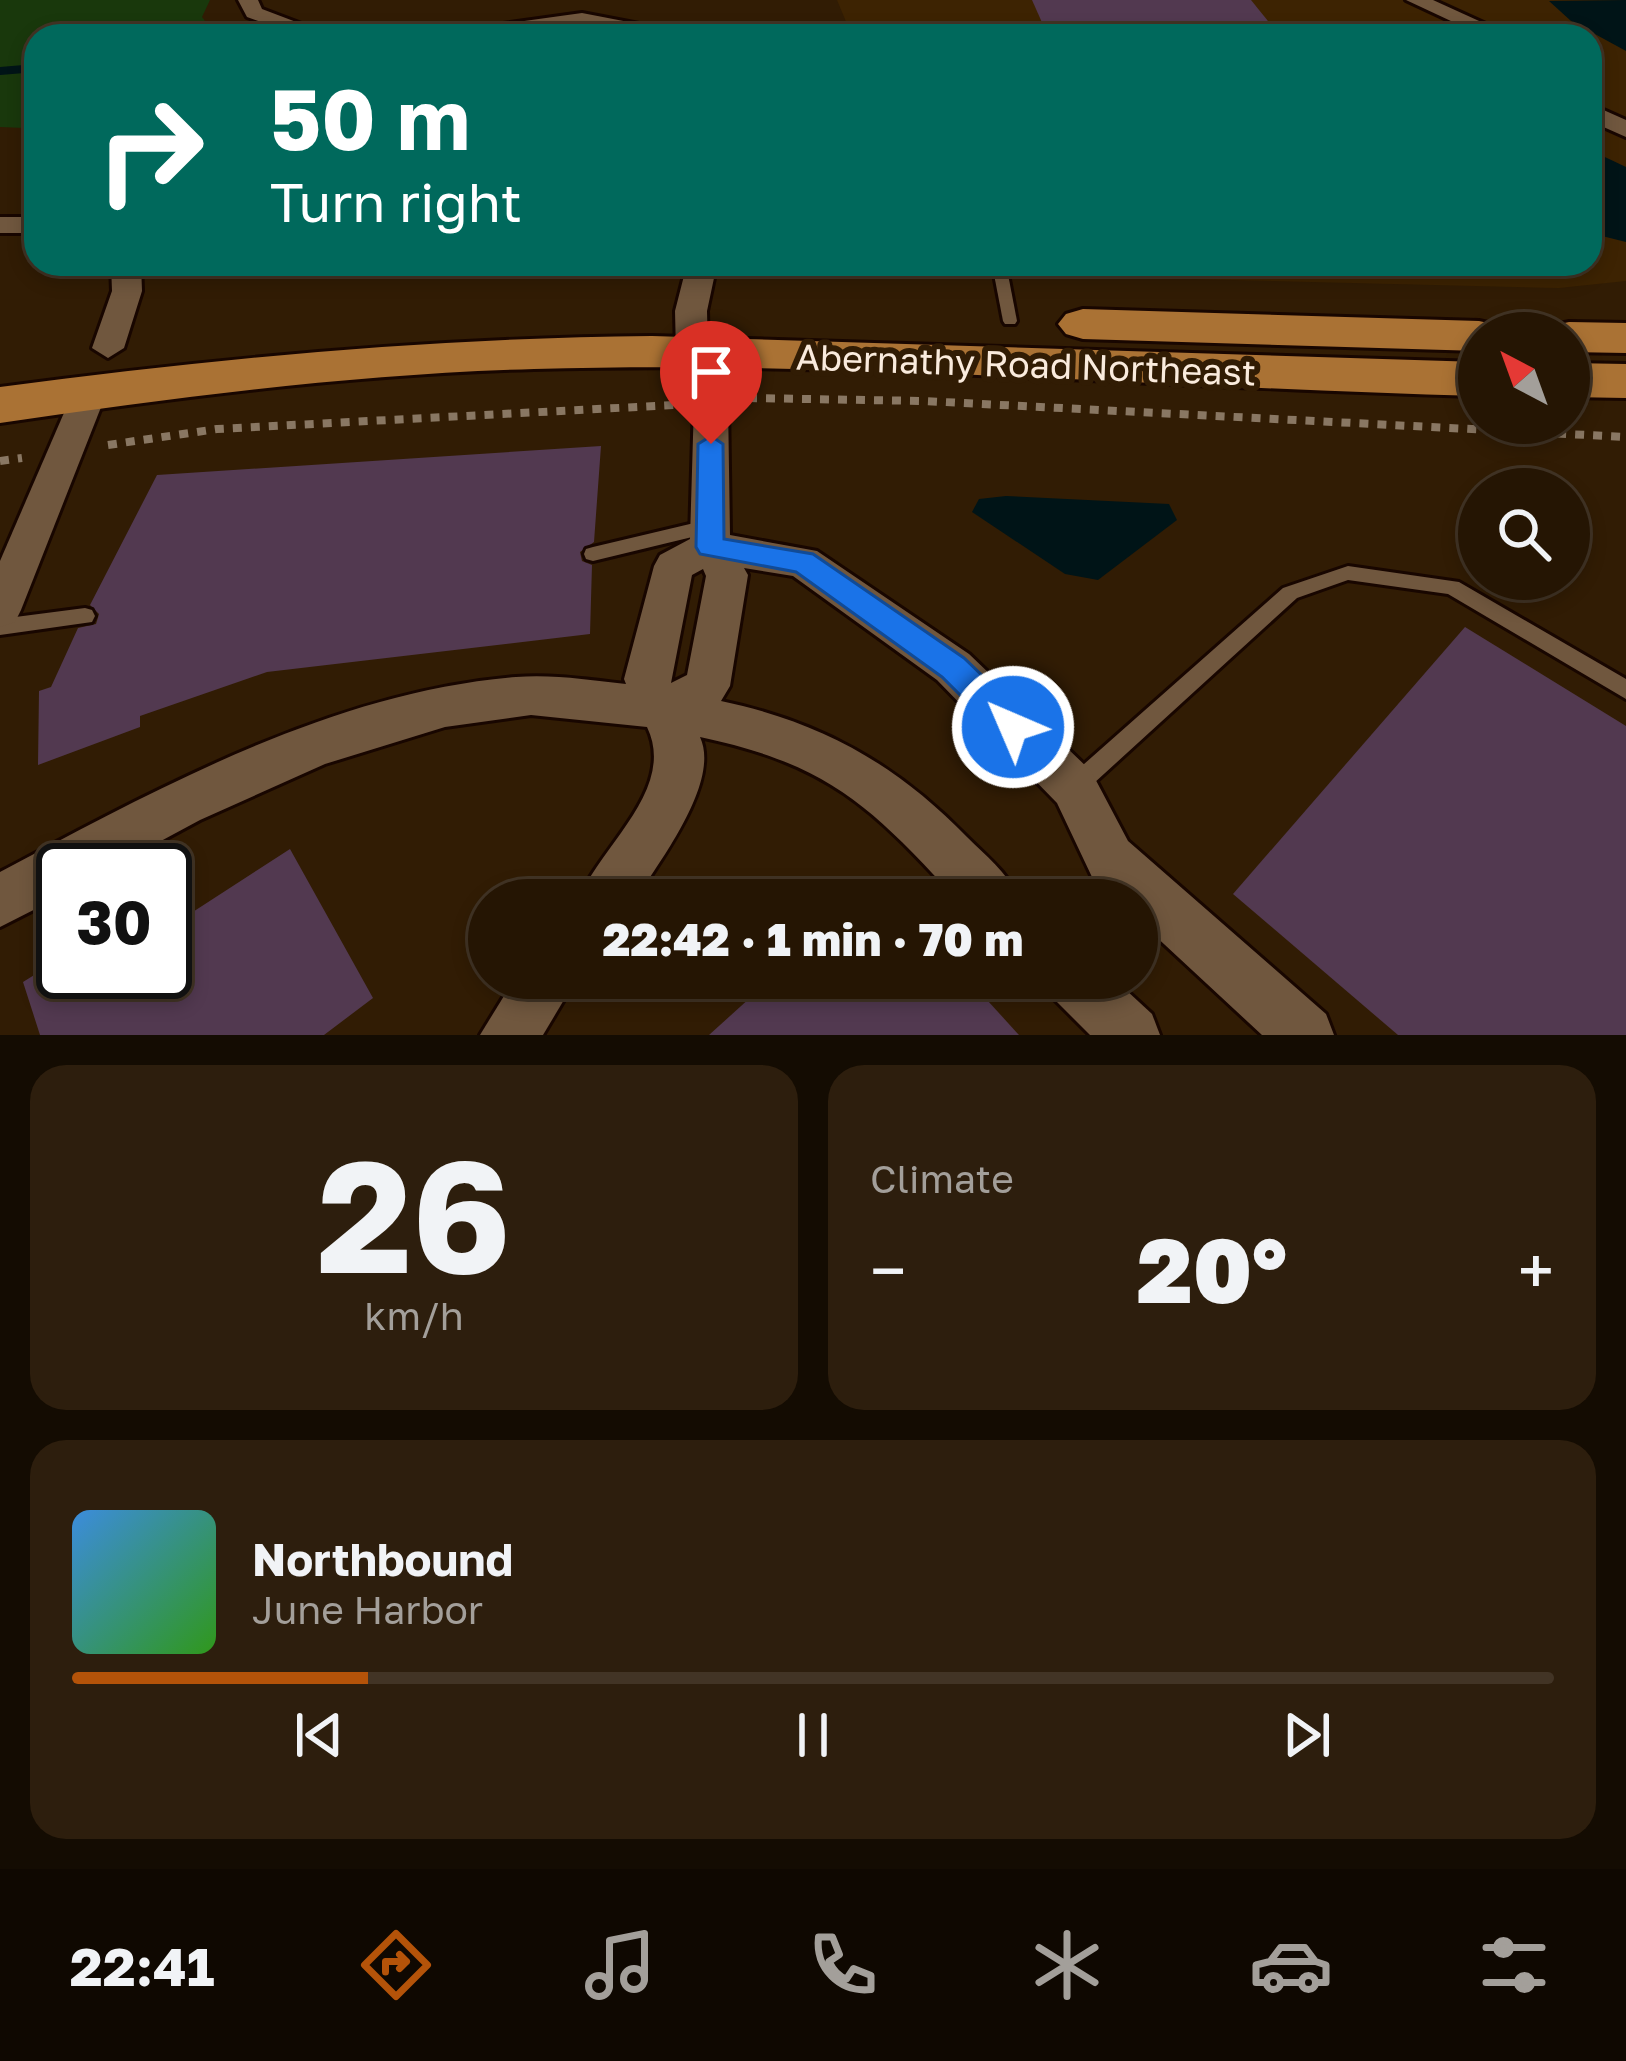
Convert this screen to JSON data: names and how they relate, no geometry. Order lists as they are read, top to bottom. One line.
{"streets":{"main road":["Abernathy Road Northeast"]},"north":"top left","page":{"turn":["50 m","Turn right"],"limit":"30","trip":"22:42 · 1 min · 70 m","tile":[["26","km/h"],"Climate"],"heat":["−","20°","+"],"song":["Northbound","June Harbor"],"tabs":"22:41"}}
